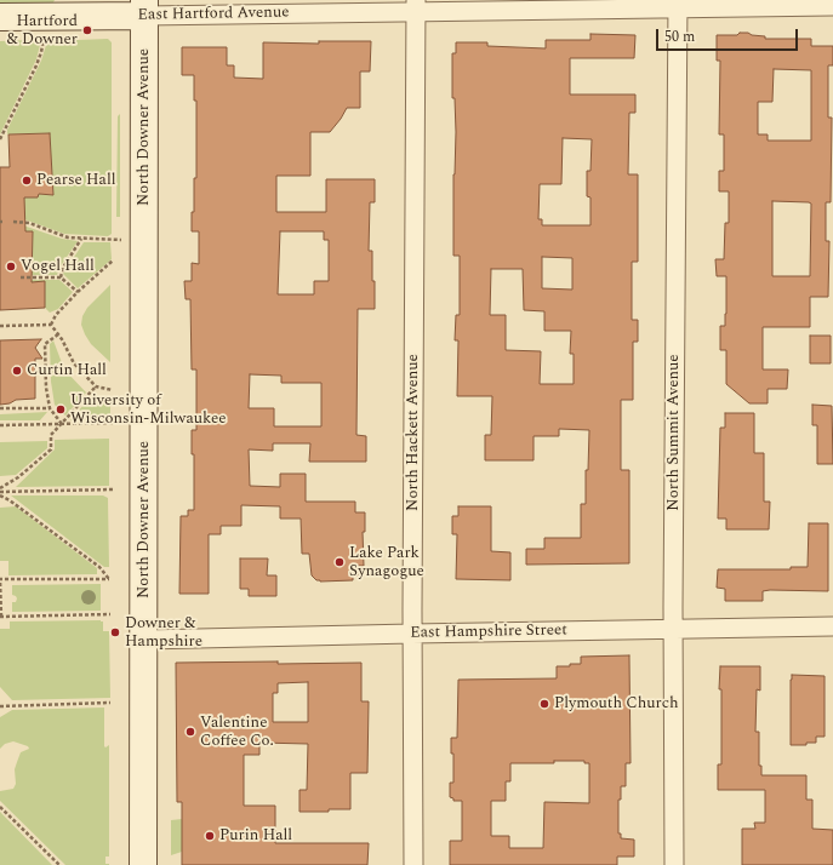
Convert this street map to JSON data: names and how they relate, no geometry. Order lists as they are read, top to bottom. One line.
{"streets":{"street":["East Hartford Avenue","North Downer Avenue","North Hackett Avenue","North Summit Avenue","East Hampshire Street"]},"crossings":[["East Hartford Avenue","North Downer Avenue"],["East Hartford Avenue","North Hackett Avenue"],["East Hartford Avenue","North Summit Avenue"],["North Downer Avenue","East Hampshire Street"],["North Hackett Avenue","East Hampshire Street"],["North Summit Avenue","East Hampshire Street"]],"places":["Hartford & Downer","Pearse Hall","Vogel Hall","Curtin Hall","University of Wisconsin-Milwaukee","Lake Park Synagogue","Downer & Hampshire","Plymouth Church","Valentine Coffee Co.","Purin Hall"],"scale_bar":"50 m"}
